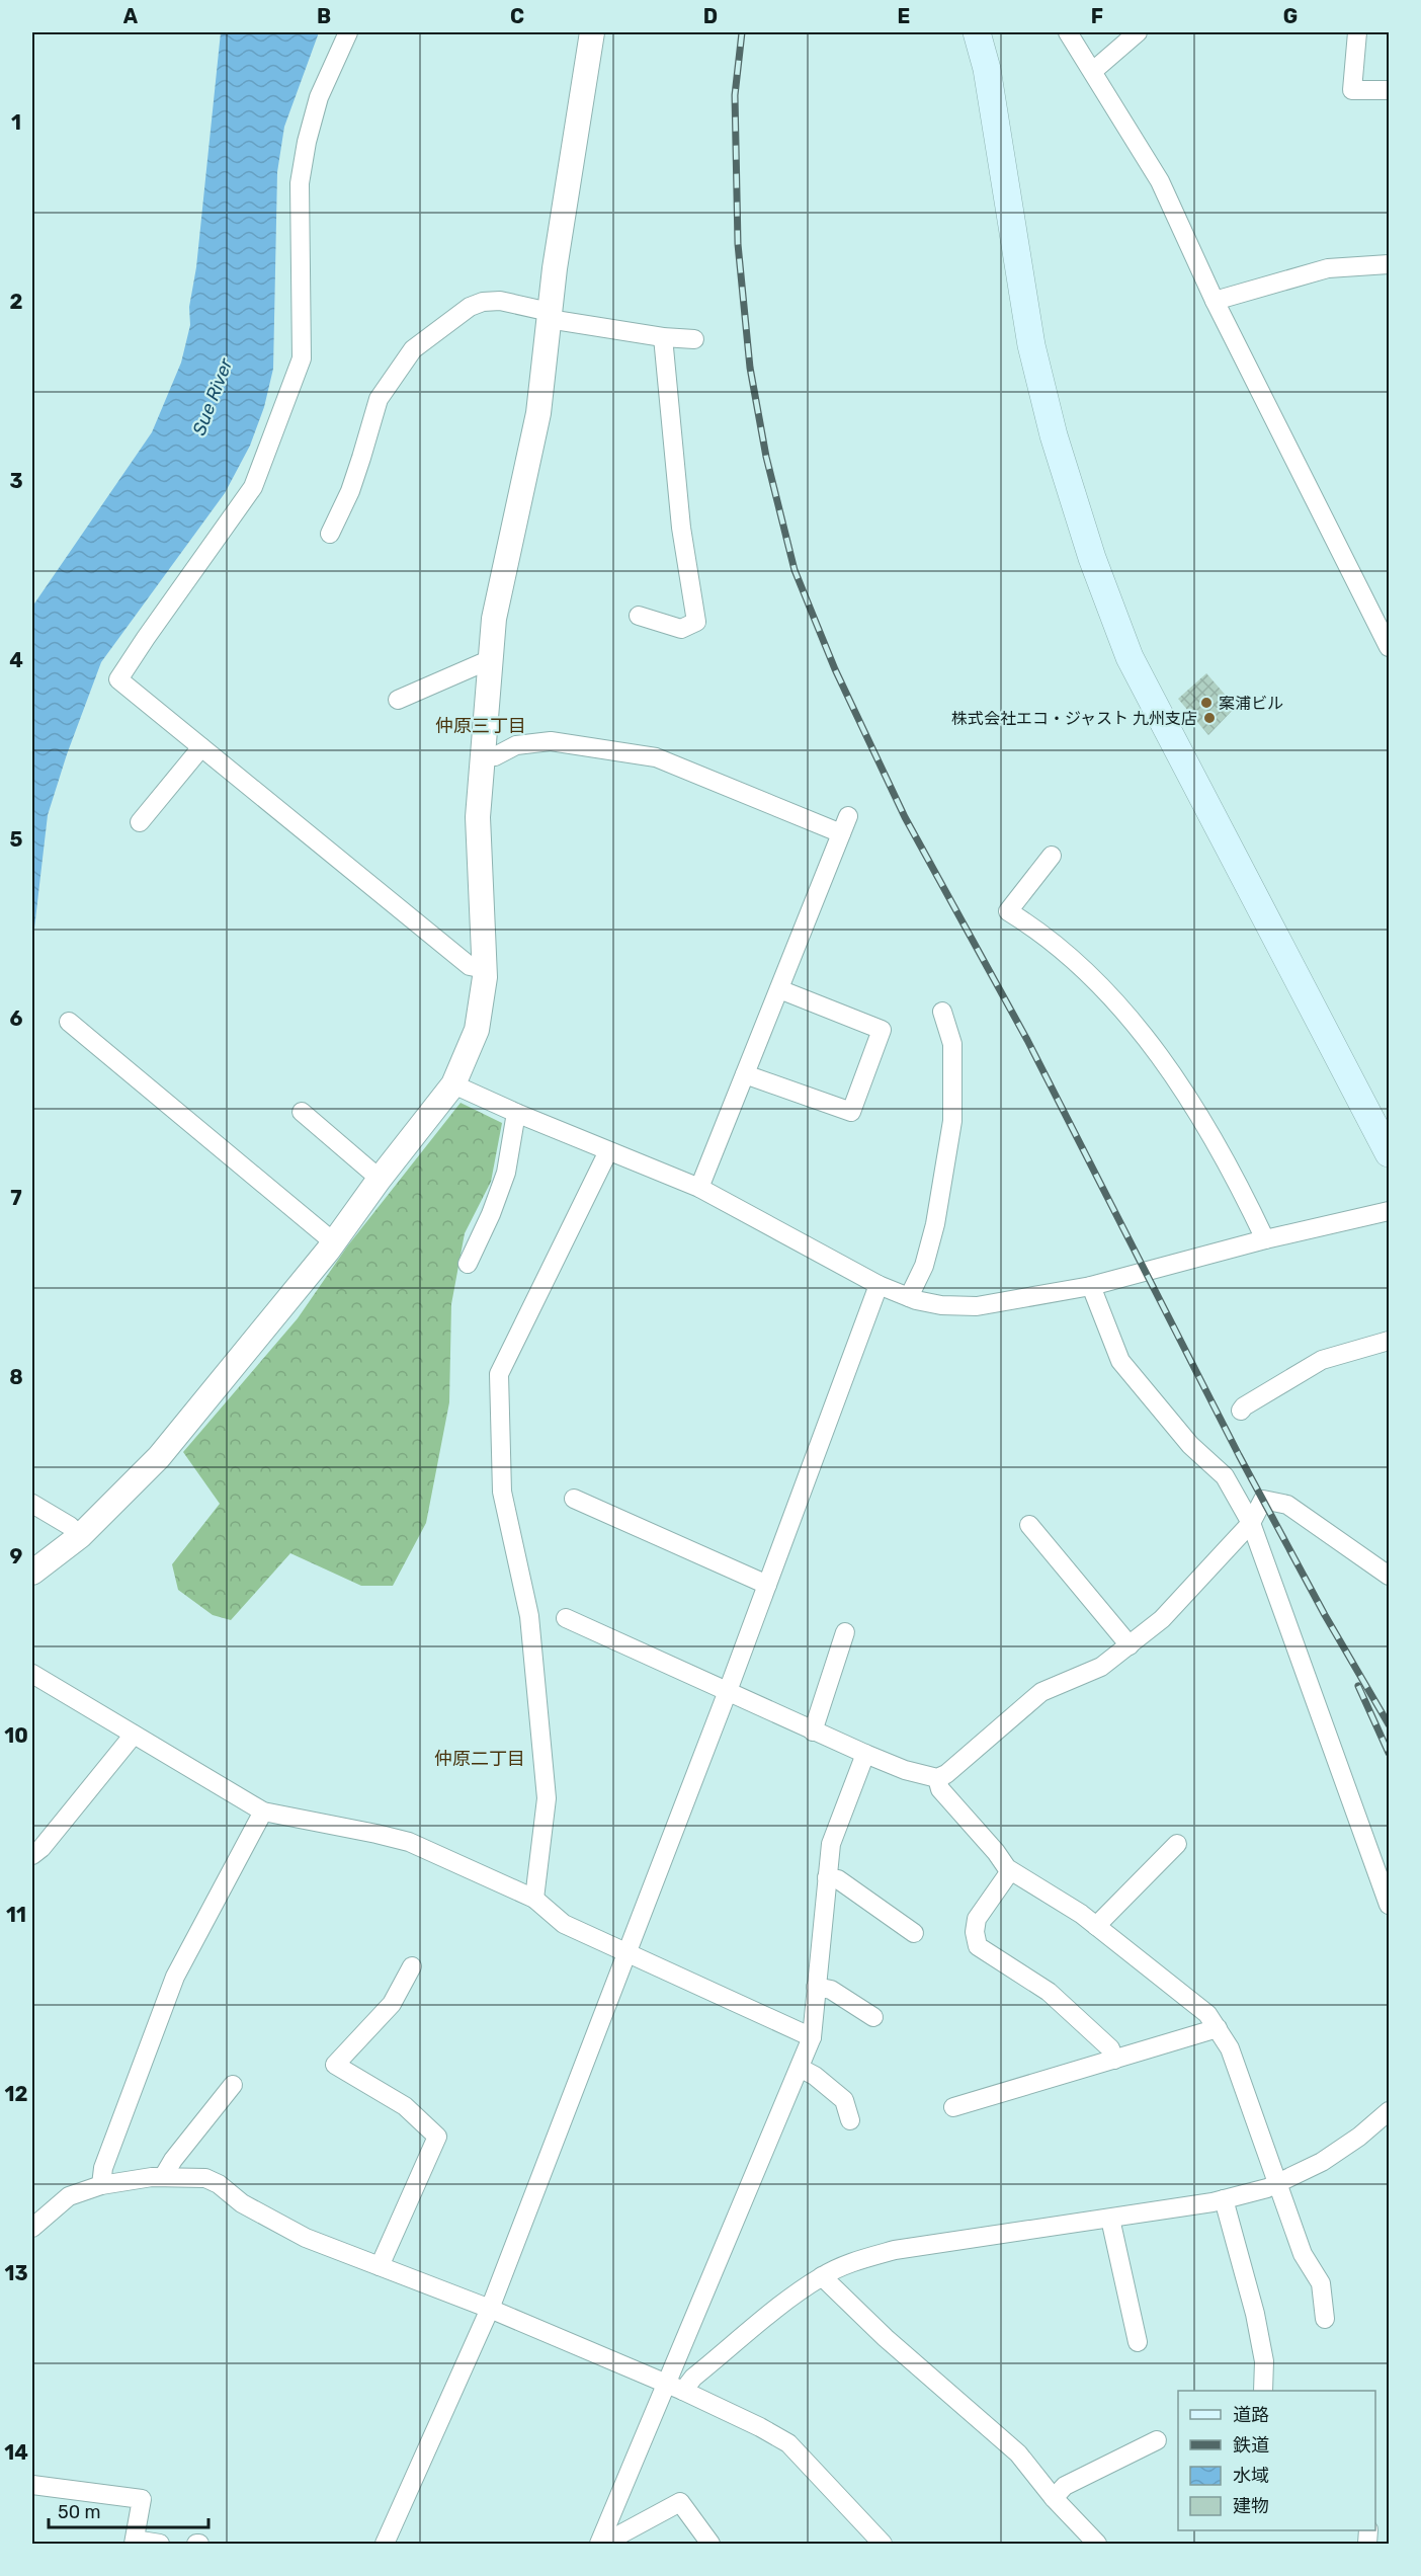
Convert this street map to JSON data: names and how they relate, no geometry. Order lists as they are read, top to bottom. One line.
{"districts":["仲原三丁目","仲原二丁目"],"water":["Sue River"],"places":["案浦ビル","株式会社エコ・ジャスト 九州支店"],"legend":["道路","鉄道","水域","建物"],"scale_bar":"50 m","grid":{"columns":["A","B","C","D","E","F","G"],"rows":["1","2","3","4","5","6","7","8","9","10","11","12","13","14"]}}
